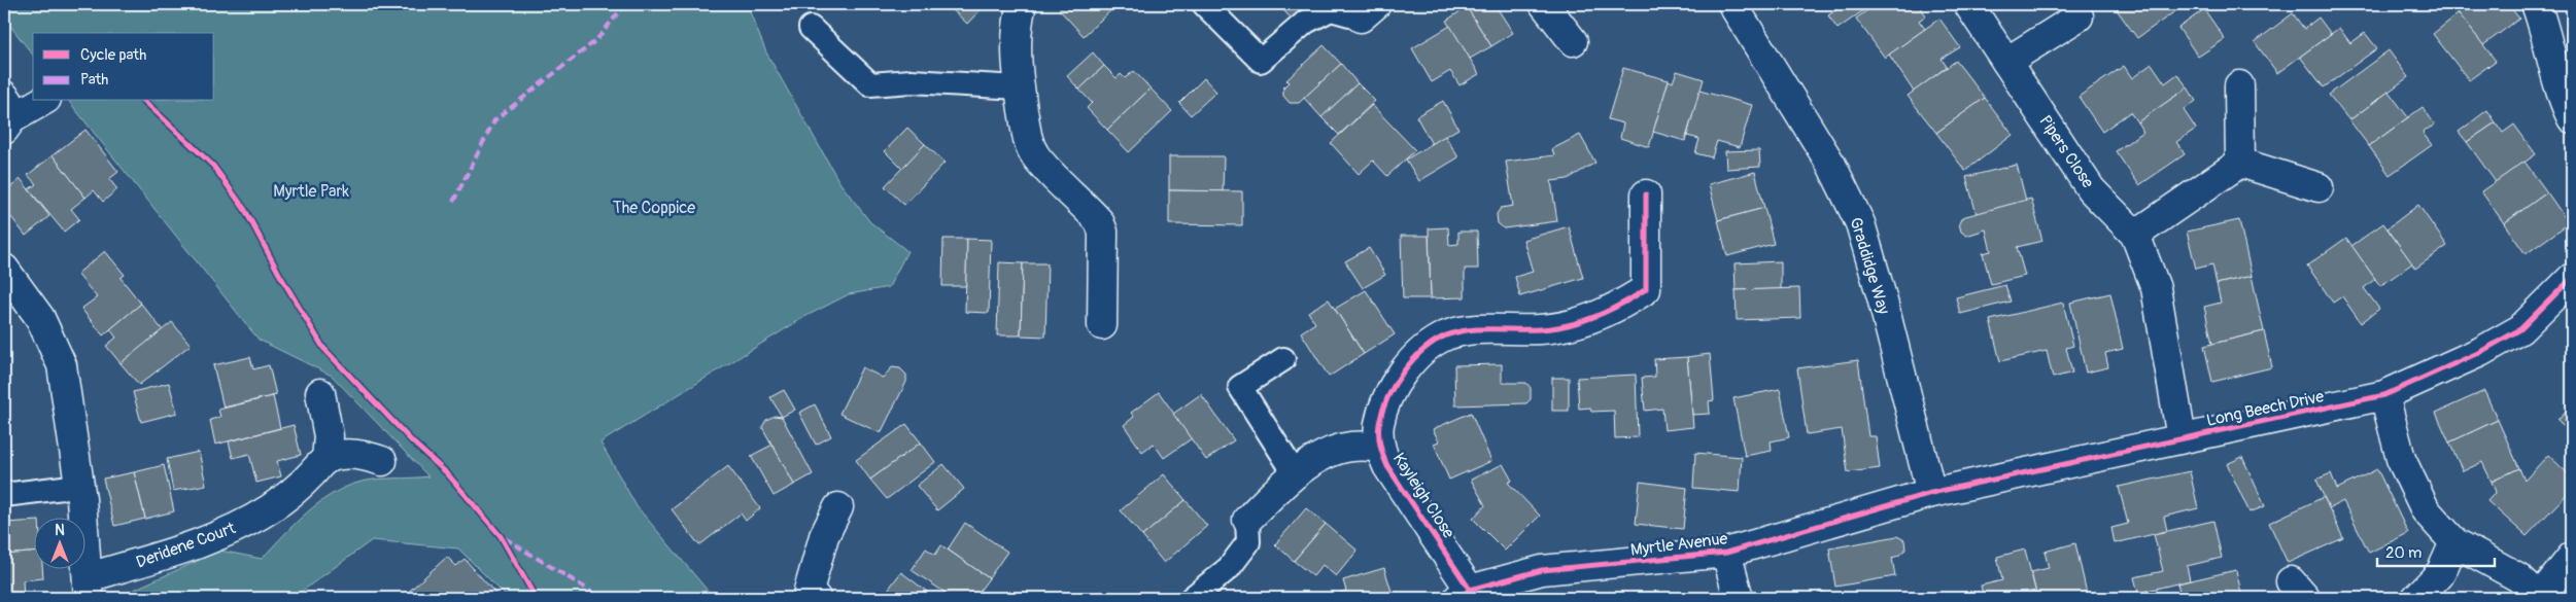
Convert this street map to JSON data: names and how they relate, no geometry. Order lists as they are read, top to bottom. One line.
{"streets":{"street":["Pipers Close","Graddidge Way","Long Beech Drive","Kayleigh Close","Myrtle Avenue","Deridene Court"]},"crossings":[["Pipers Close","Long Beech Drive"],["Graddidge Way","Long Beech Drive"],["Graddidge Way","Myrtle Avenue"],["Long Beech Drive","Myrtle Avenue"],["Kayleigh Close","Myrtle Avenue"]],"parks":["Myrtle Park","The Coppice"],"legend":["Cycle path","Path"],"scale_bar":"20 m","north":"top"}
